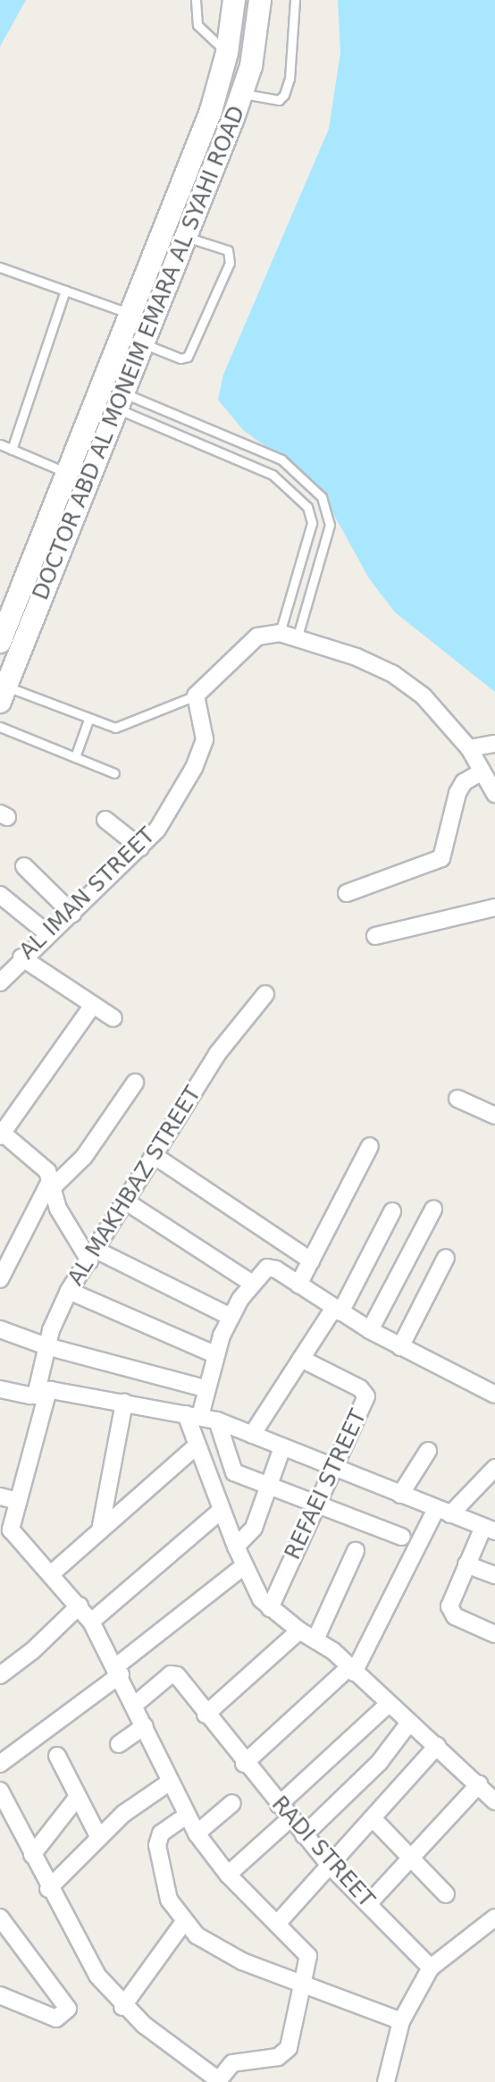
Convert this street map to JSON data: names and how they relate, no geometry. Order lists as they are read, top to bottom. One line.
{"streets":{"main road":["DOCTOR ABD AL MONEIM EMARA AL SYAHI ROAD"],"street":["AL IMAN STREET","AL MAKHBAZ STREET","REFAEI STREET","RADI STREET"]}}
